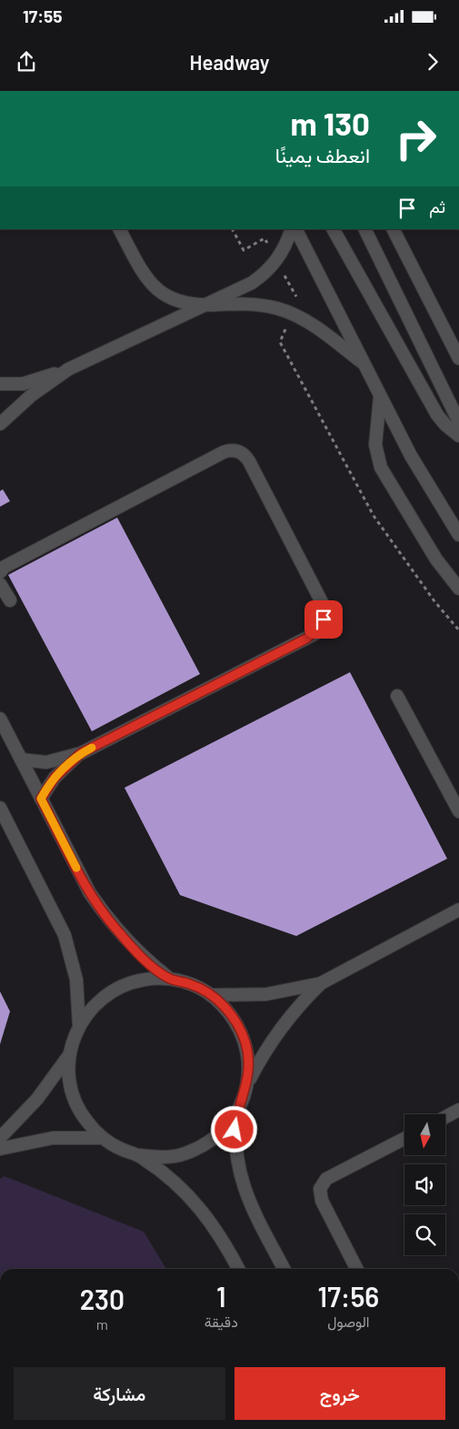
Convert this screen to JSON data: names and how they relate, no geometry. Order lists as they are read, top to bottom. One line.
{"north":"bottom","page":{"status":"17:55","header":"Headway","turn":["130 m","انعطف يمينًا"],"then":"ثم","eta":["17:56","الوصول","1","دقيقة","230","m"],"buttons":["خروج","مشاركة"]}}
